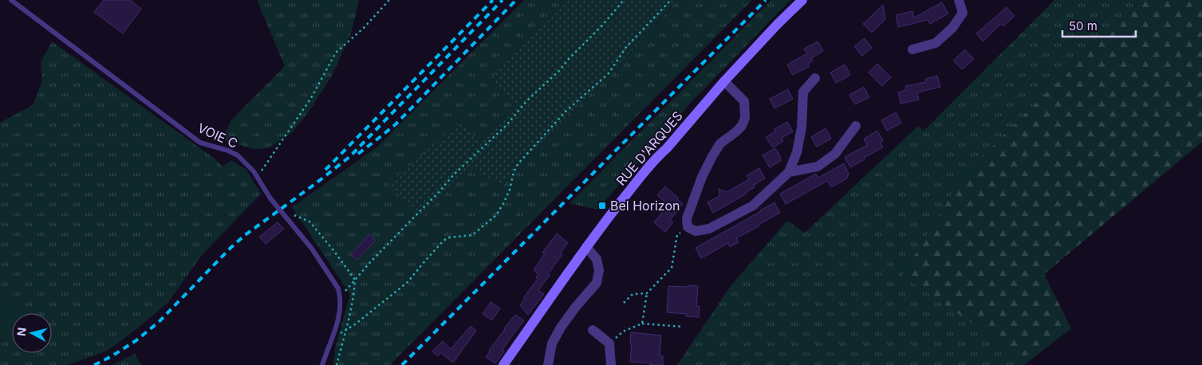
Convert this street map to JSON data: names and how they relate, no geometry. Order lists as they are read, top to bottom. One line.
{"streets":{"main road":["RUE D'ARQUES"],"lane":["VOIE C"]},"places":{"transit":["Bel Horizon"]},"scale_bar":"50 m","north":"left"}
